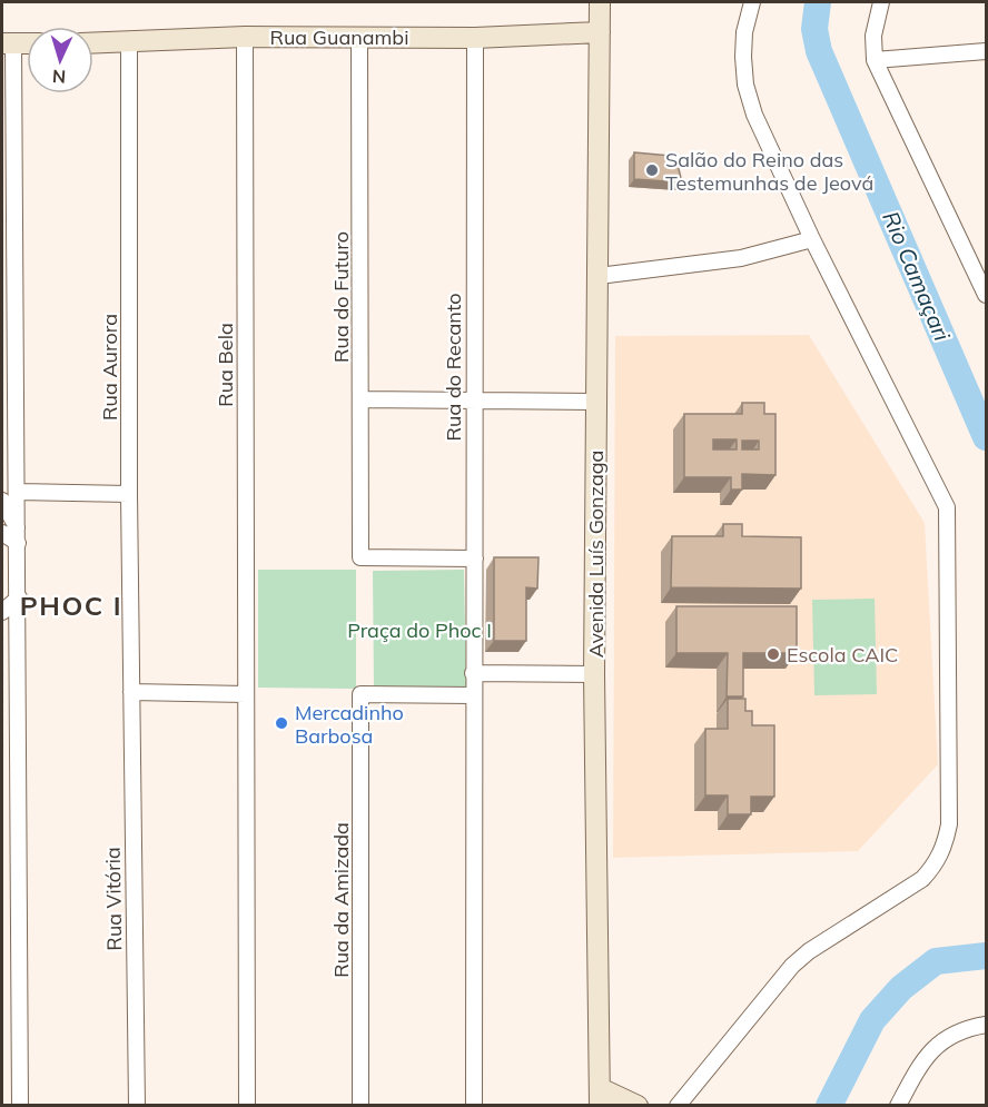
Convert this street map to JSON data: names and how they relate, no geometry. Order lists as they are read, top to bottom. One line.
{"streets":{"street":["Rua Guanambi","Rua do Futuro","Rua Bela","Rua Aurora","Rua do Recanto","Avenida Luís Gonzaga","Rua Vitória","Rua da Amizada"]},"crossings":[["Rua Guanambi","Rua do Futuro"],["Rua Guanambi","Rua Bela"],["Rua Guanambi","Rua Aurora"],["Rua Guanambi","Rua do Recanto"],["Rua Guanambi","Avenida Luís Gonzaga"],["Rua do Futuro","Rua do Recanto"],["Rua Aurora","Rua Vitória"],["Rua do Recanto","Rua da Amizada"]],"districts":["PHOC I"],"water":["Rio Camaçari"],"parks":["Praça do Phoc I"],"places":["Salão do Reino das Testemunhas de Jeová","Escola CAIC","Mercadinho Barbosa"],"north":"bottom"}
